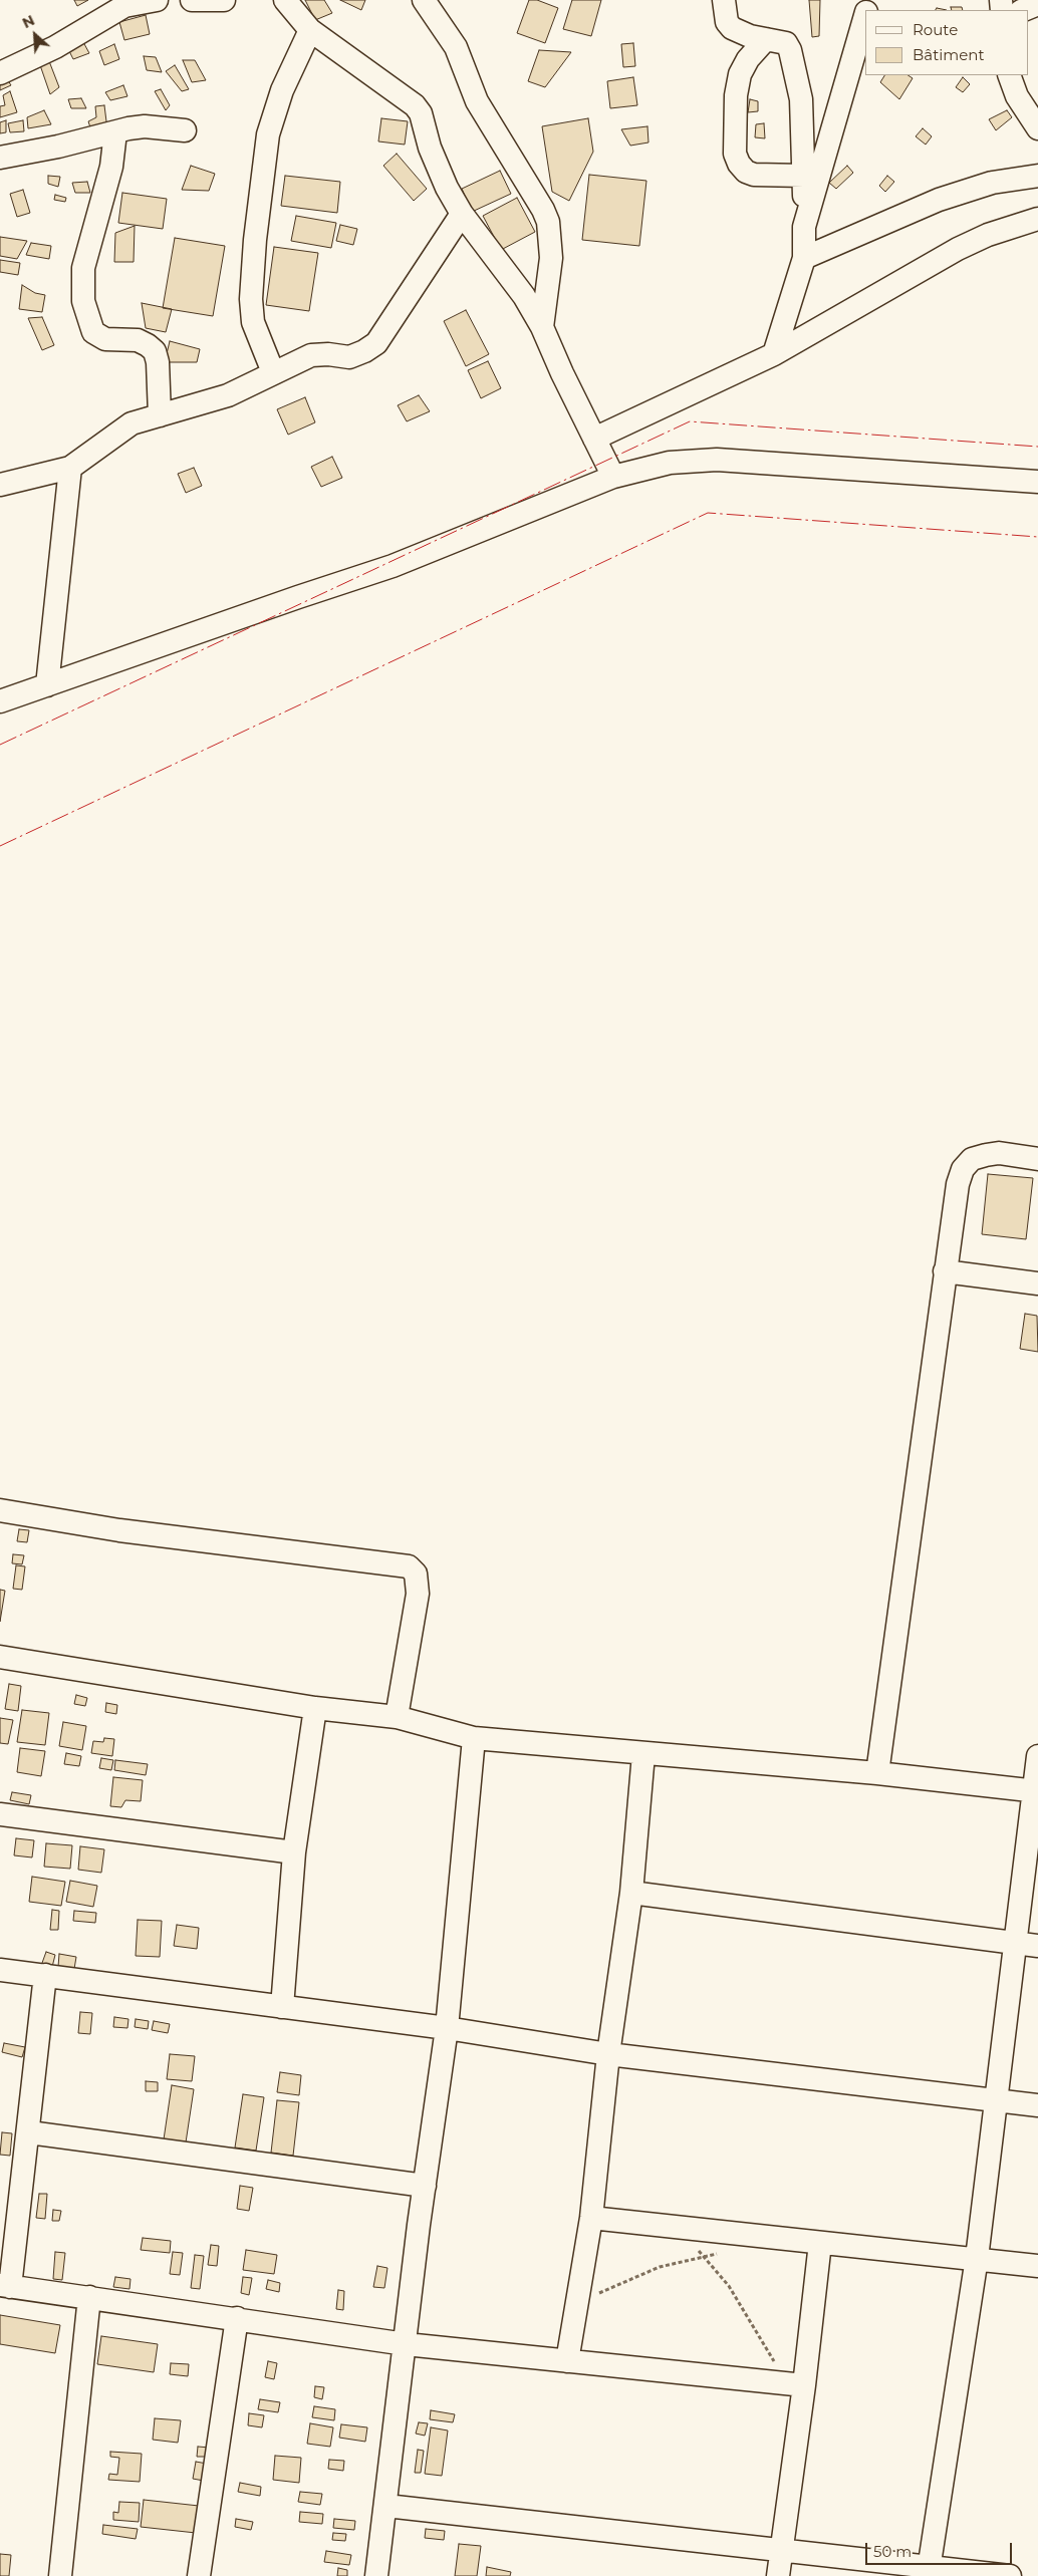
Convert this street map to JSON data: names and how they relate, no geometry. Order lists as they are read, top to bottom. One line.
{"legend":["Route","Bâtiment"],"scale_bar":"50 m","north":"top left"}
